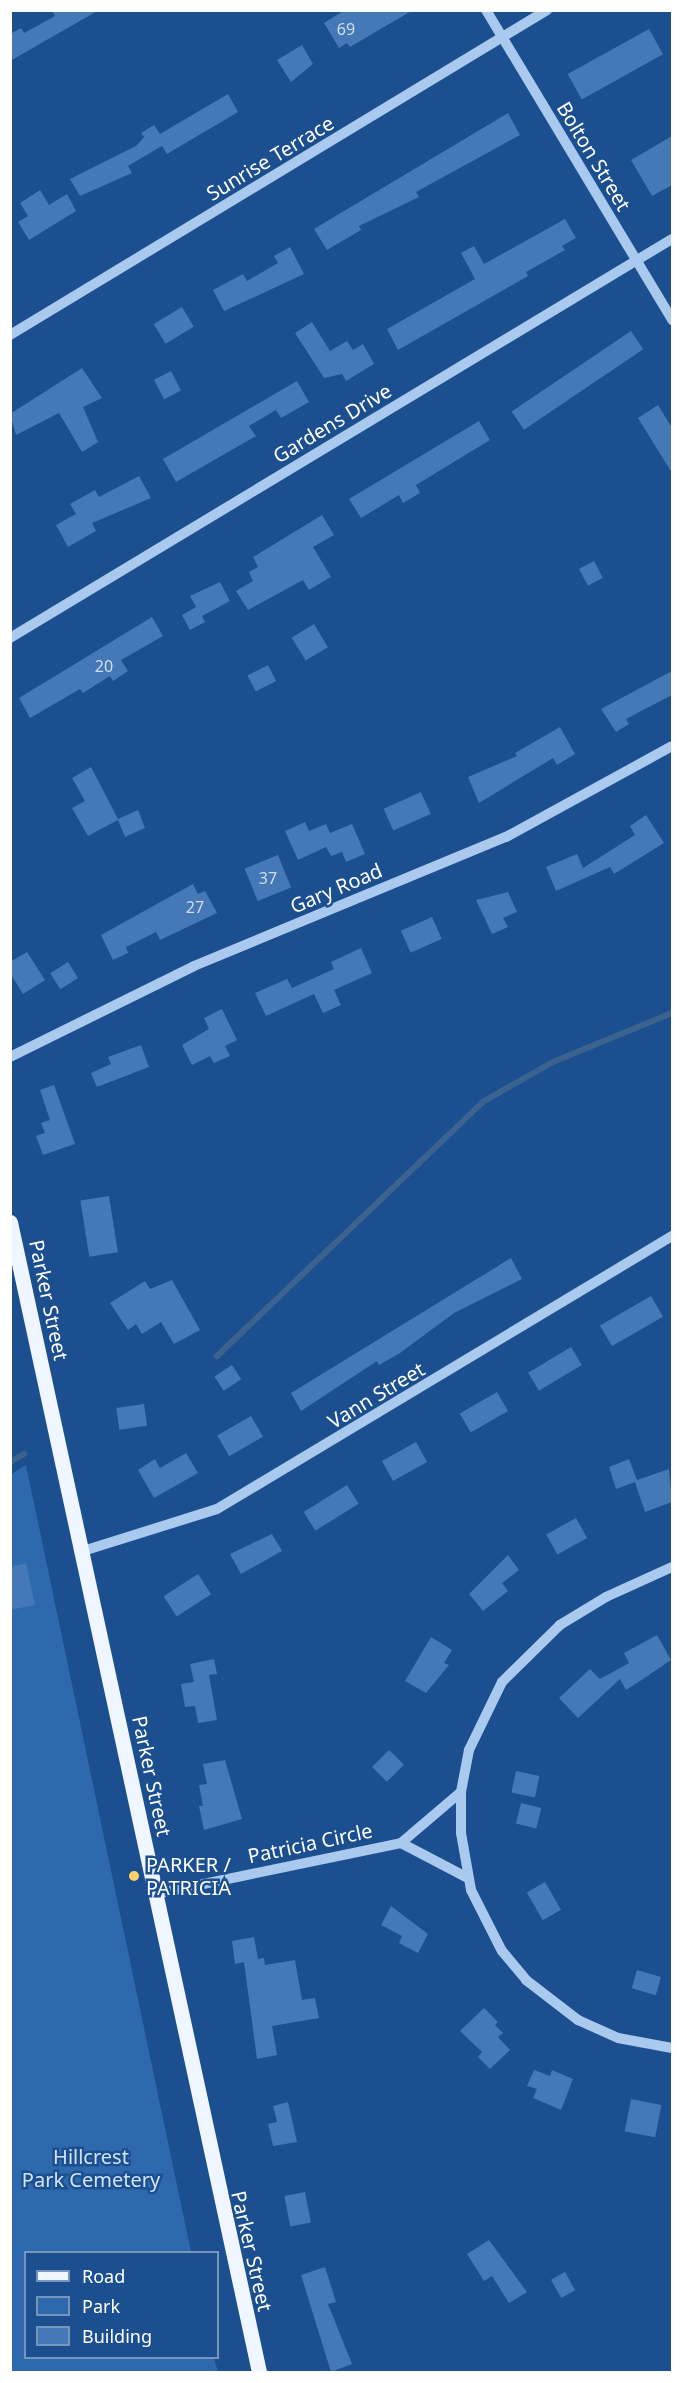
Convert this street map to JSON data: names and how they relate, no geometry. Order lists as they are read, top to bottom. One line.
{"streets":{"main road":["Parker Street"],"street":["Bolton Street","Sunrise Terrace","Gardens Drive","Gary Road","Vann Street","Patricia Circle"]},"crossings":[["Bolton Street","Sunrise Terrace"],["Bolton Street","Gardens Drive"],["Parker Street","Vann Street"],["Parker Street","Patricia Circle"]],"parks":["Hillcrest Park Cemetery"],"places":["PARKER / PATRICIA"],"house_numbers":["69","20","37","27"],"legend":["Road","Park","Building"]}
